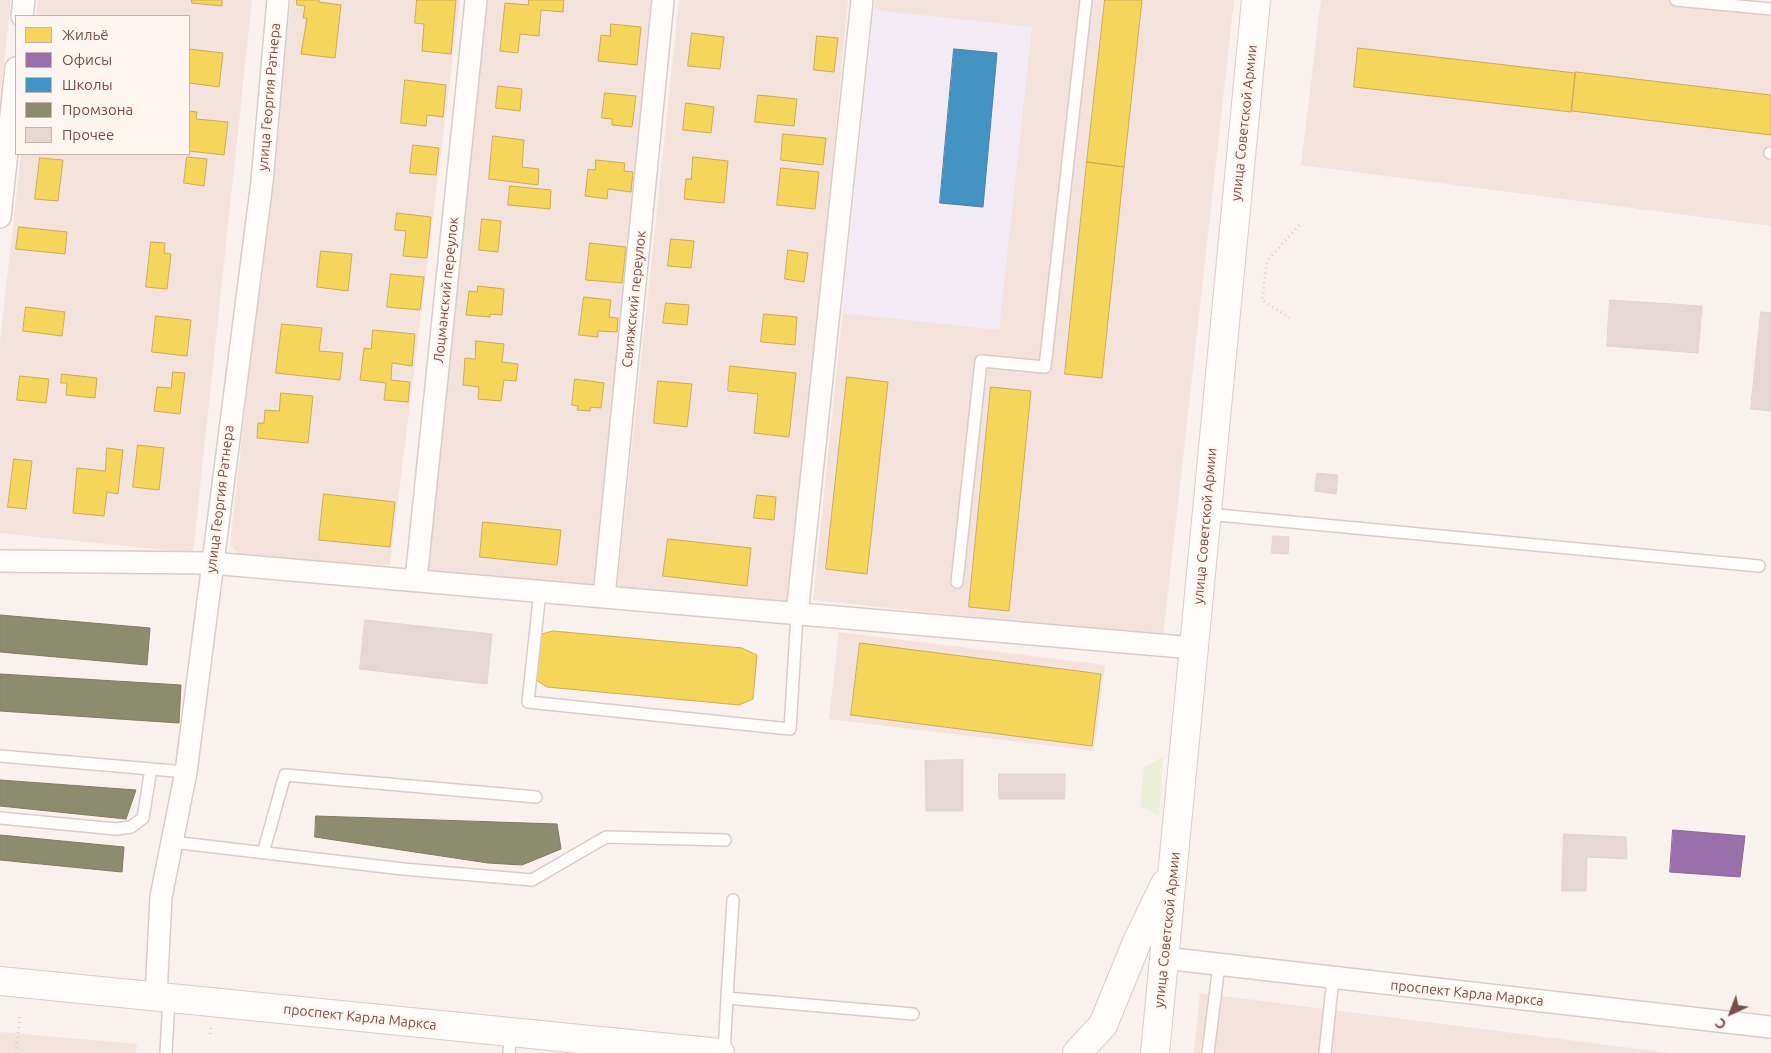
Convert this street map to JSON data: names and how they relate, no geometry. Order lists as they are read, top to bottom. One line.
{"streets":{"main road":["улица Советской Армии","проспект Карла Маркса"],"street":["улица Георгия Ратнера","Лоцманский переулок","Свияжский переулок"]},"crossings":[["улица Георгия Ратнера","проспект Карла Маркса"],["улица Советской Армии","проспект Карла Маркса"]],"legend":["Жильё","Офисы","Школы","Промзона","Прочее"],"north":"bottom left"}
